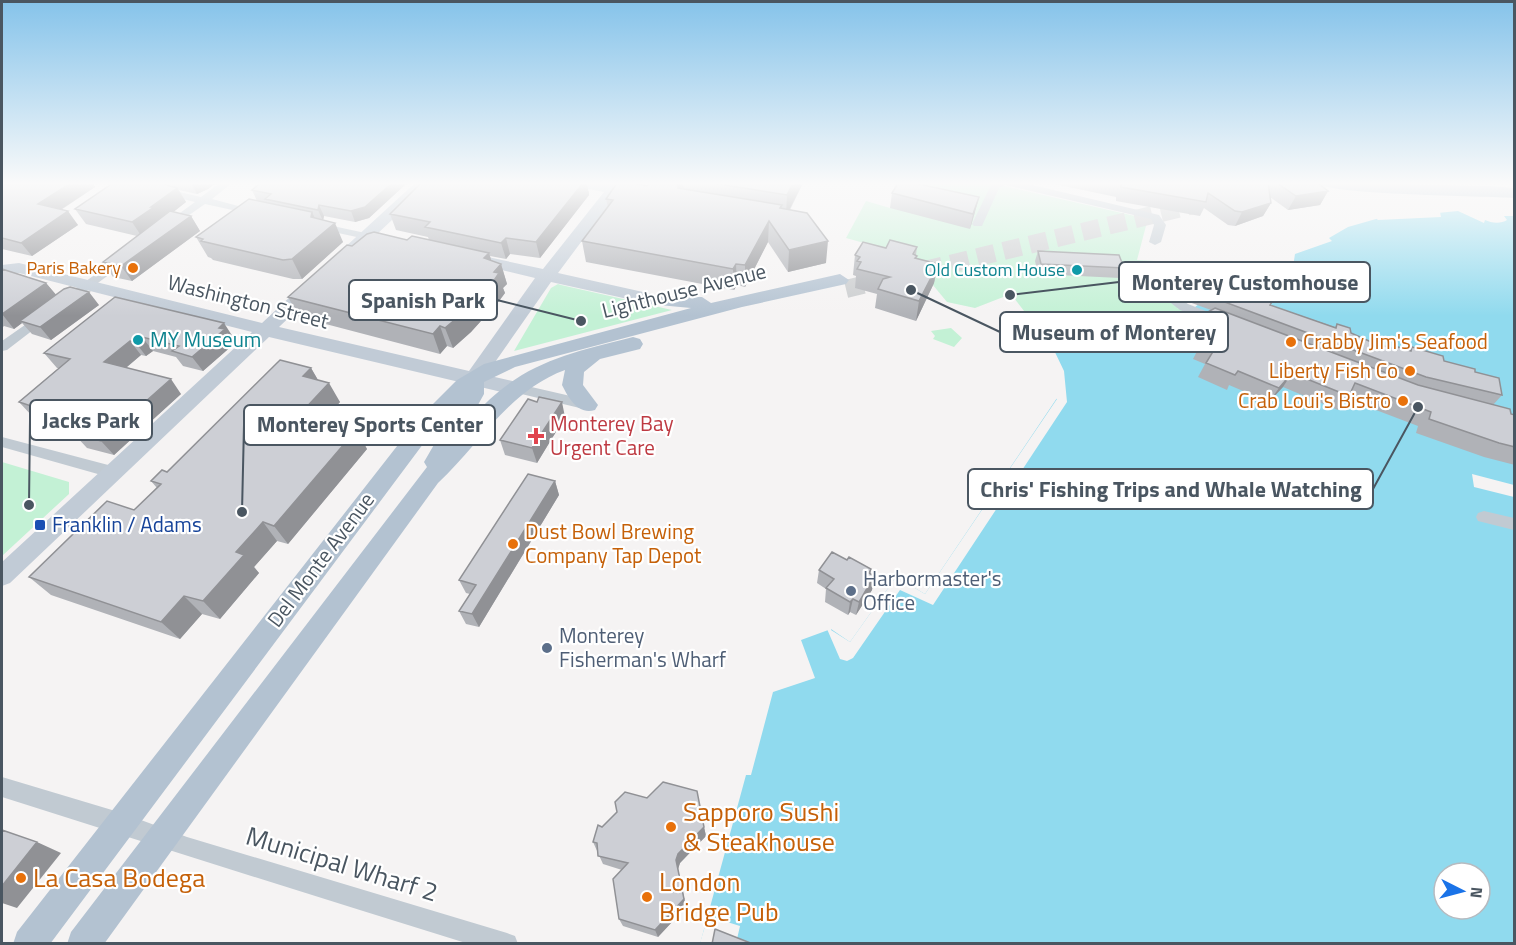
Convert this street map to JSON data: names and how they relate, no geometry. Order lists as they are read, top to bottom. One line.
{"streets":{"main road":["Lighthouse Avenue","Washington Street","Del Monte Avenue"],"street":["Municipal Wharf 2"]},"crossings":[["Lighthouse Avenue","Washington Street"],["Lighthouse Avenue","Del Monte Avenue"],["Washington Street","Del Monte Avenue"],["Del Monte Avenue","Municipal Wharf 2"]],"places":{"other":["Paris Bakery","Old Custom House","Museum of Monterey","Monterey Customhouse","Spanish Park","MY Museum","Crabby Jim's Seafood","Liberty Fish Co","Crab Loui's Bistro","Chris' Fishing Trips and Whale Watching","Jacks Park","Monterey Sports Center","Dust Bowl Brewing Company Tap Depot","Harbormaster's Office","Monterey Fisherman's Wharf","Sapporo Sushi & Steakhouse","La Casa Bodega","London Bridge Pub"],"health":["Monterey Bay Urgent Care"],"transit":["Franklin / Adams"]},"north":"right"}
